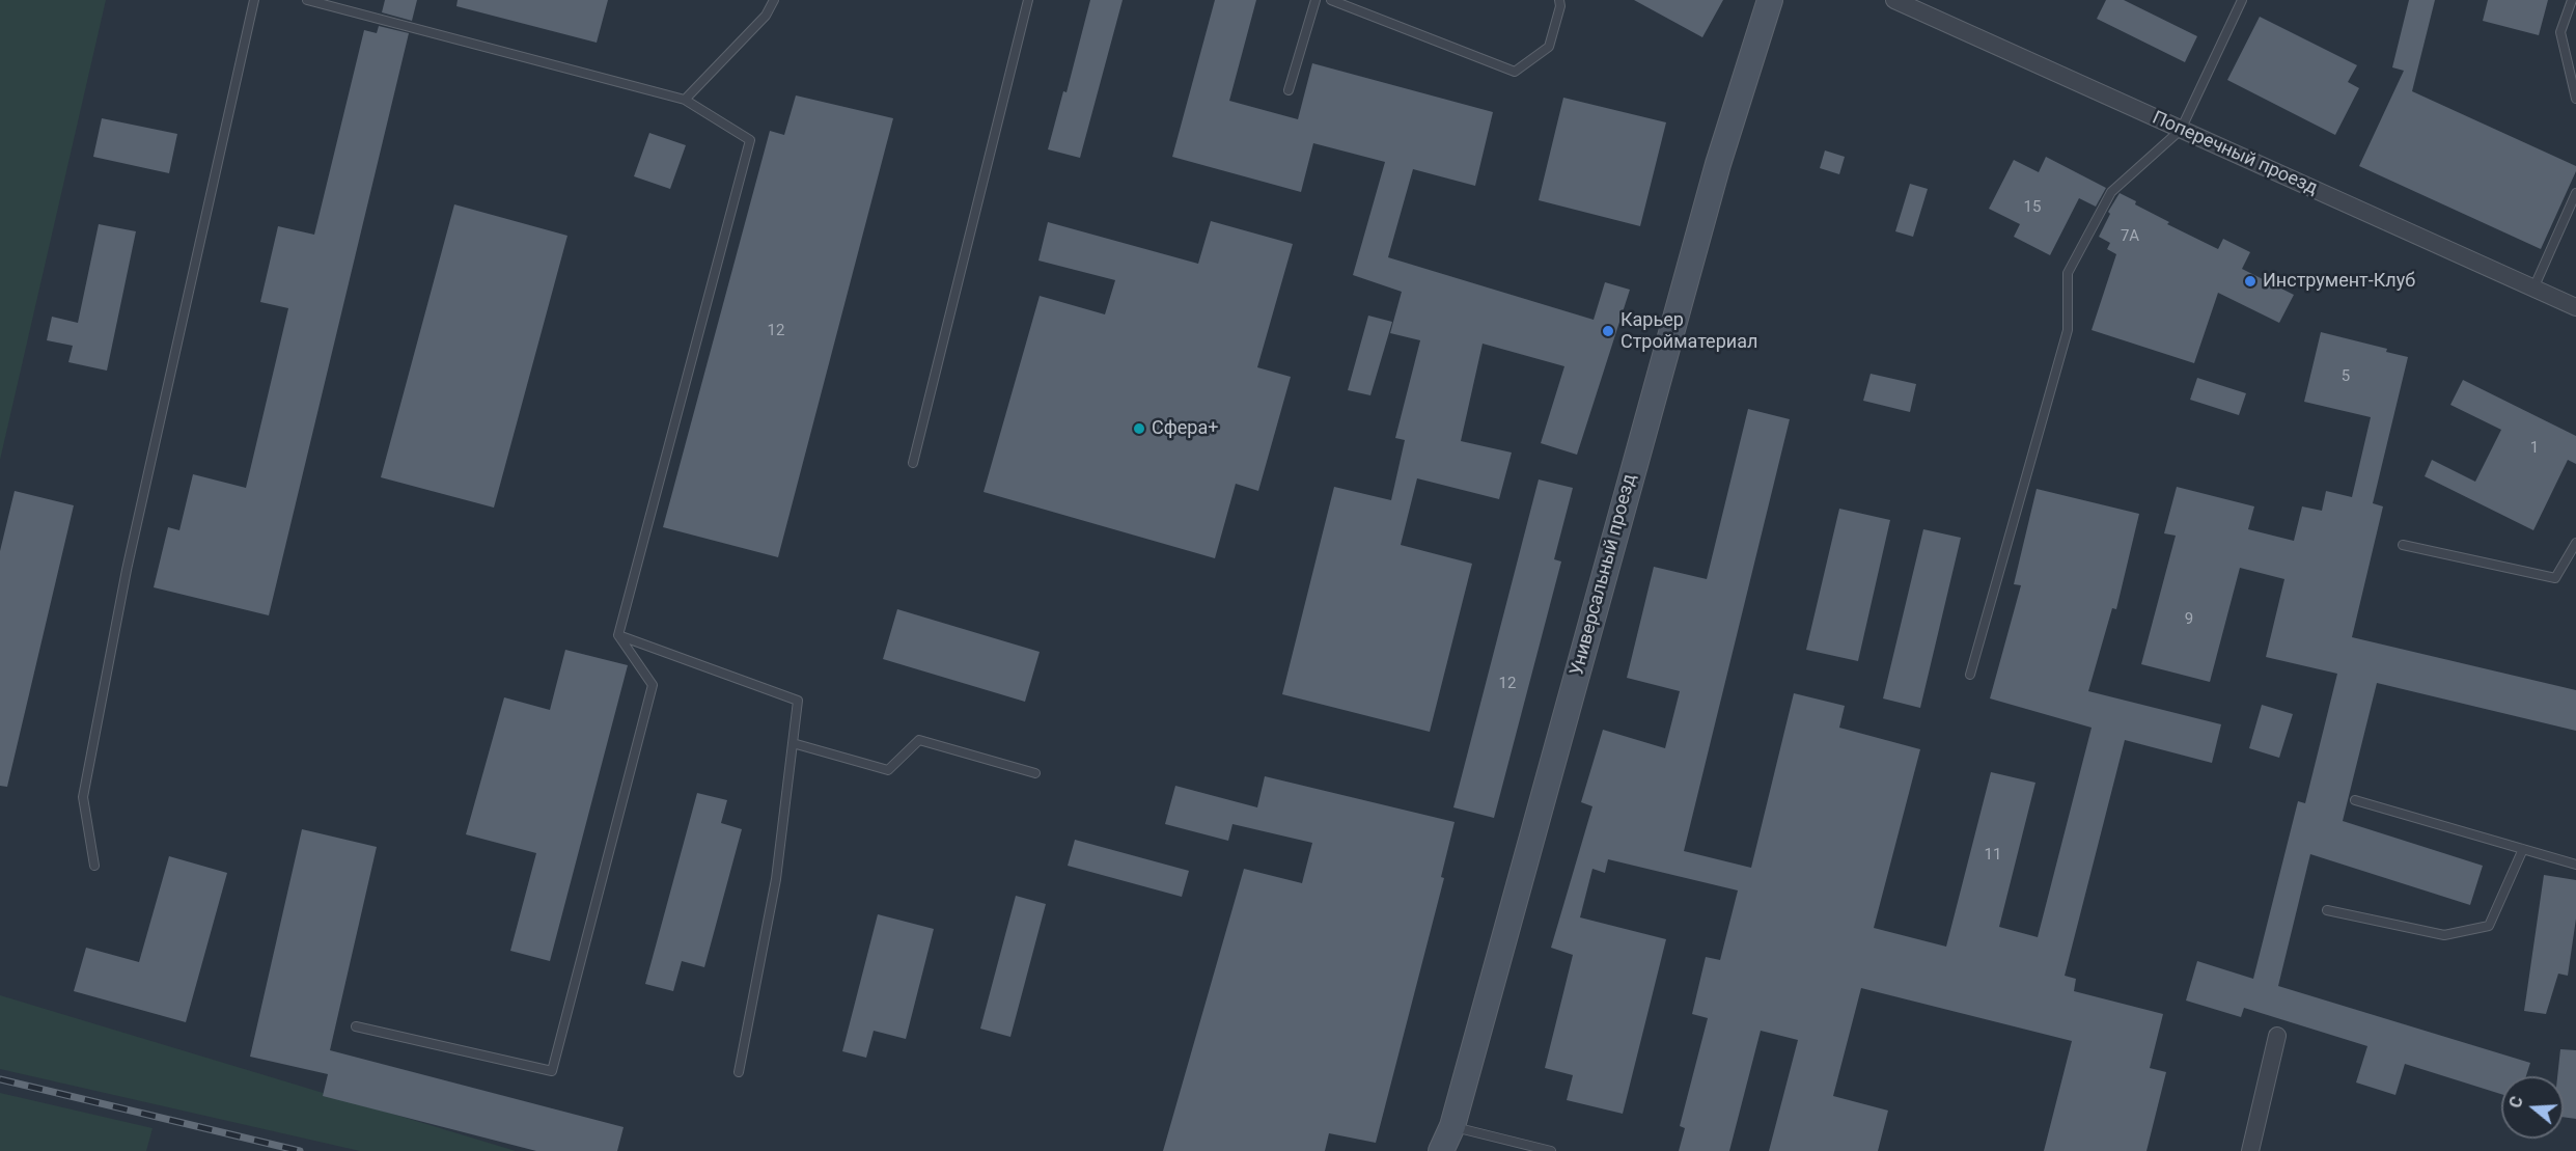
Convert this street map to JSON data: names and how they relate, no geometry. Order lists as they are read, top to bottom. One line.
{"streets":{"street":["Поперечный проезд","Универсальный проезд"]},"places":["Инструмент-Клуб","Карьер Стройматериал","Сфера+"],"house_numbers":["15","7А","12","5","1","9","12","11"],"north":"left"}
